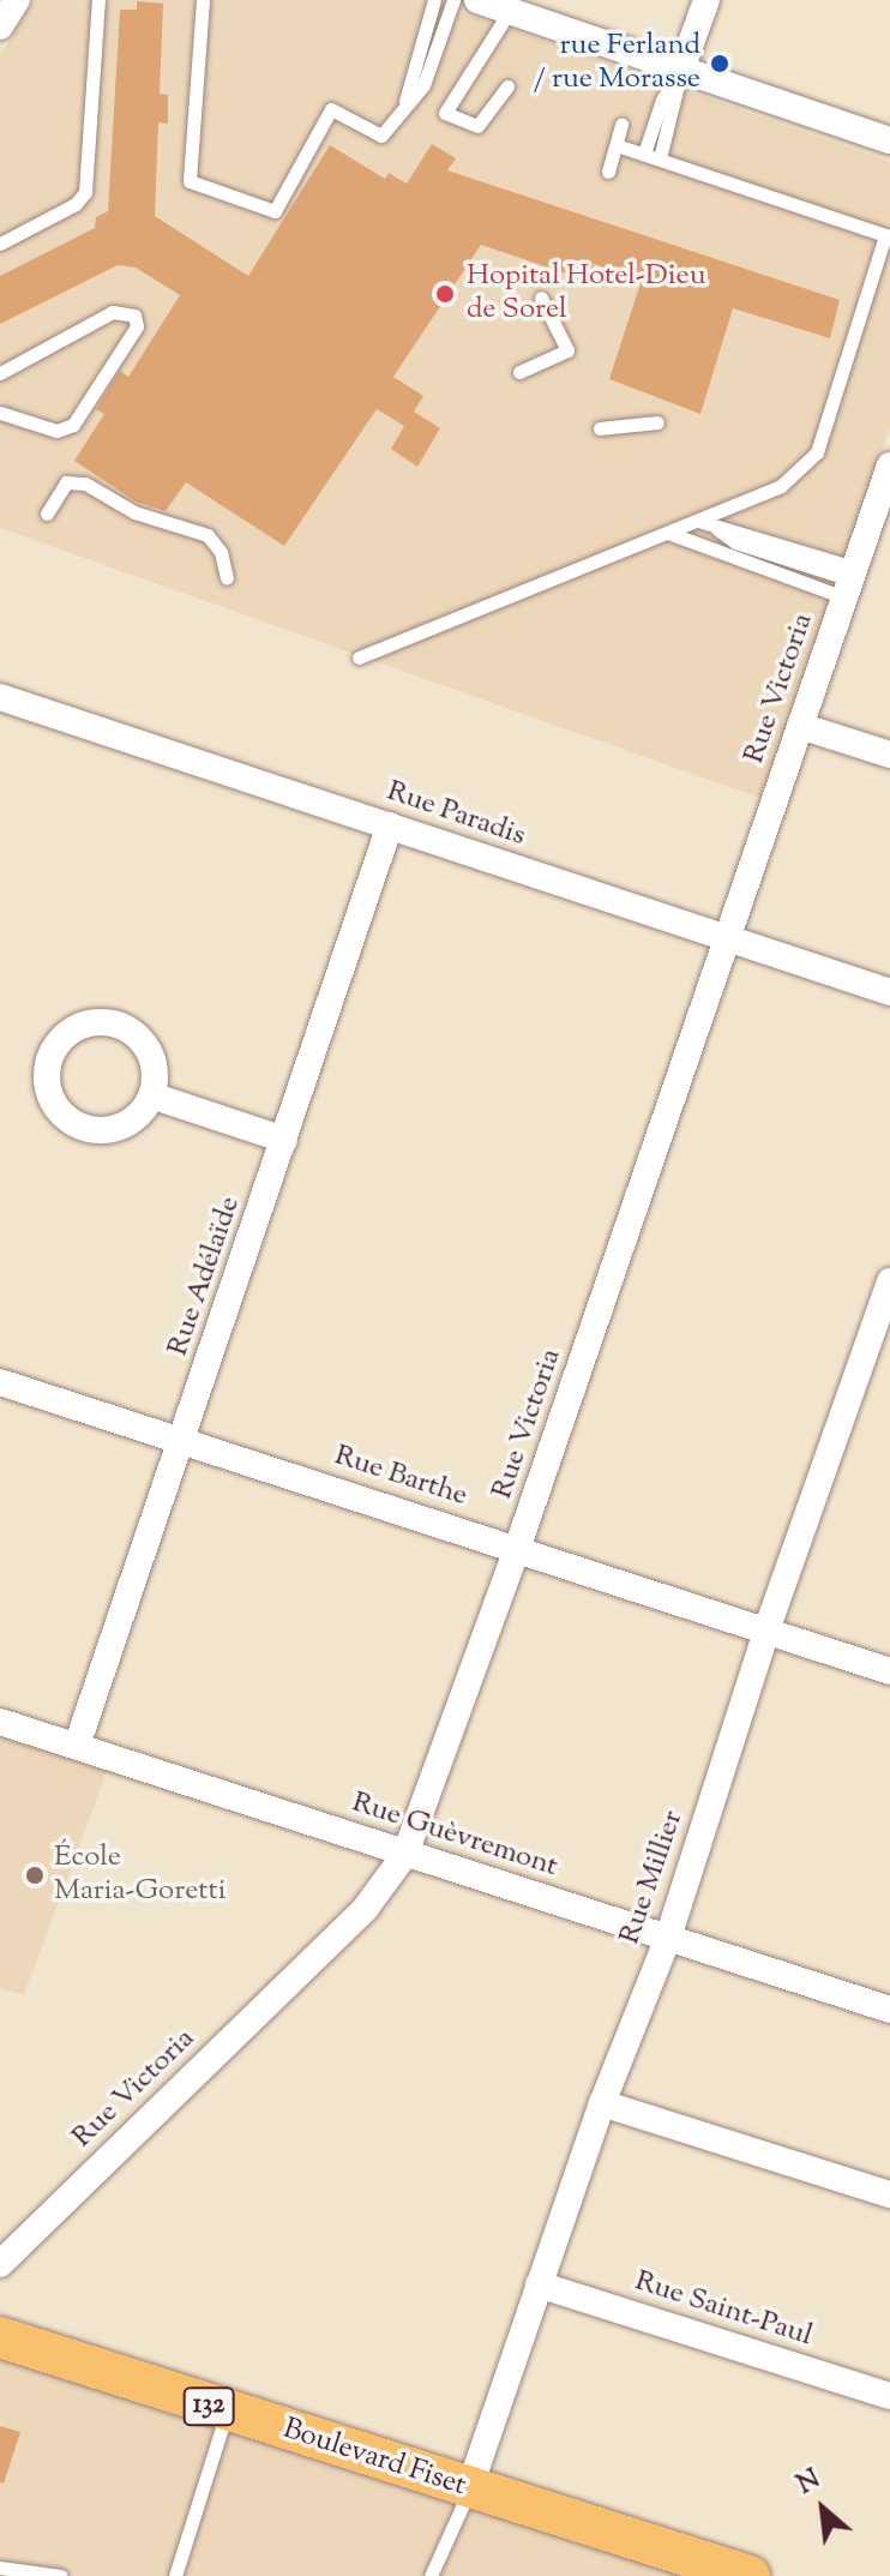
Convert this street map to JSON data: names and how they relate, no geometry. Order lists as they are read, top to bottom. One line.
{"streets":{"main road":["132","Boulevard Fiset"],"street":["Rue Victoria","Rue Paradis","Rue Adélaïde","Rue Barthe","Rue Guèvremont","Rue Millier","Rue Saint-Paul"]},"crossings":[["Rue Victoria","Rue Paradis"],["Rue Victoria","Rue Barthe"],["Rue Victoria","Rue Guèvremont"],["Rue Paradis","Rue Adélaïde"],["Rue Adélaïde","Rue Barthe"],["Rue Adélaïde","Rue Guèvremont"],["Rue Barthe","Rue Millier"],["Rue Guèvremont","Rue Millier"],["Rue Millier","Rue Saint-Paul"],["Rue Millier","Boulevard Fiset"]],"places":["rue Ferland / rue Morasse","Hopital Hotel-Dieu de Sorel","École Maria-Goretti"],"north":"top left"}
